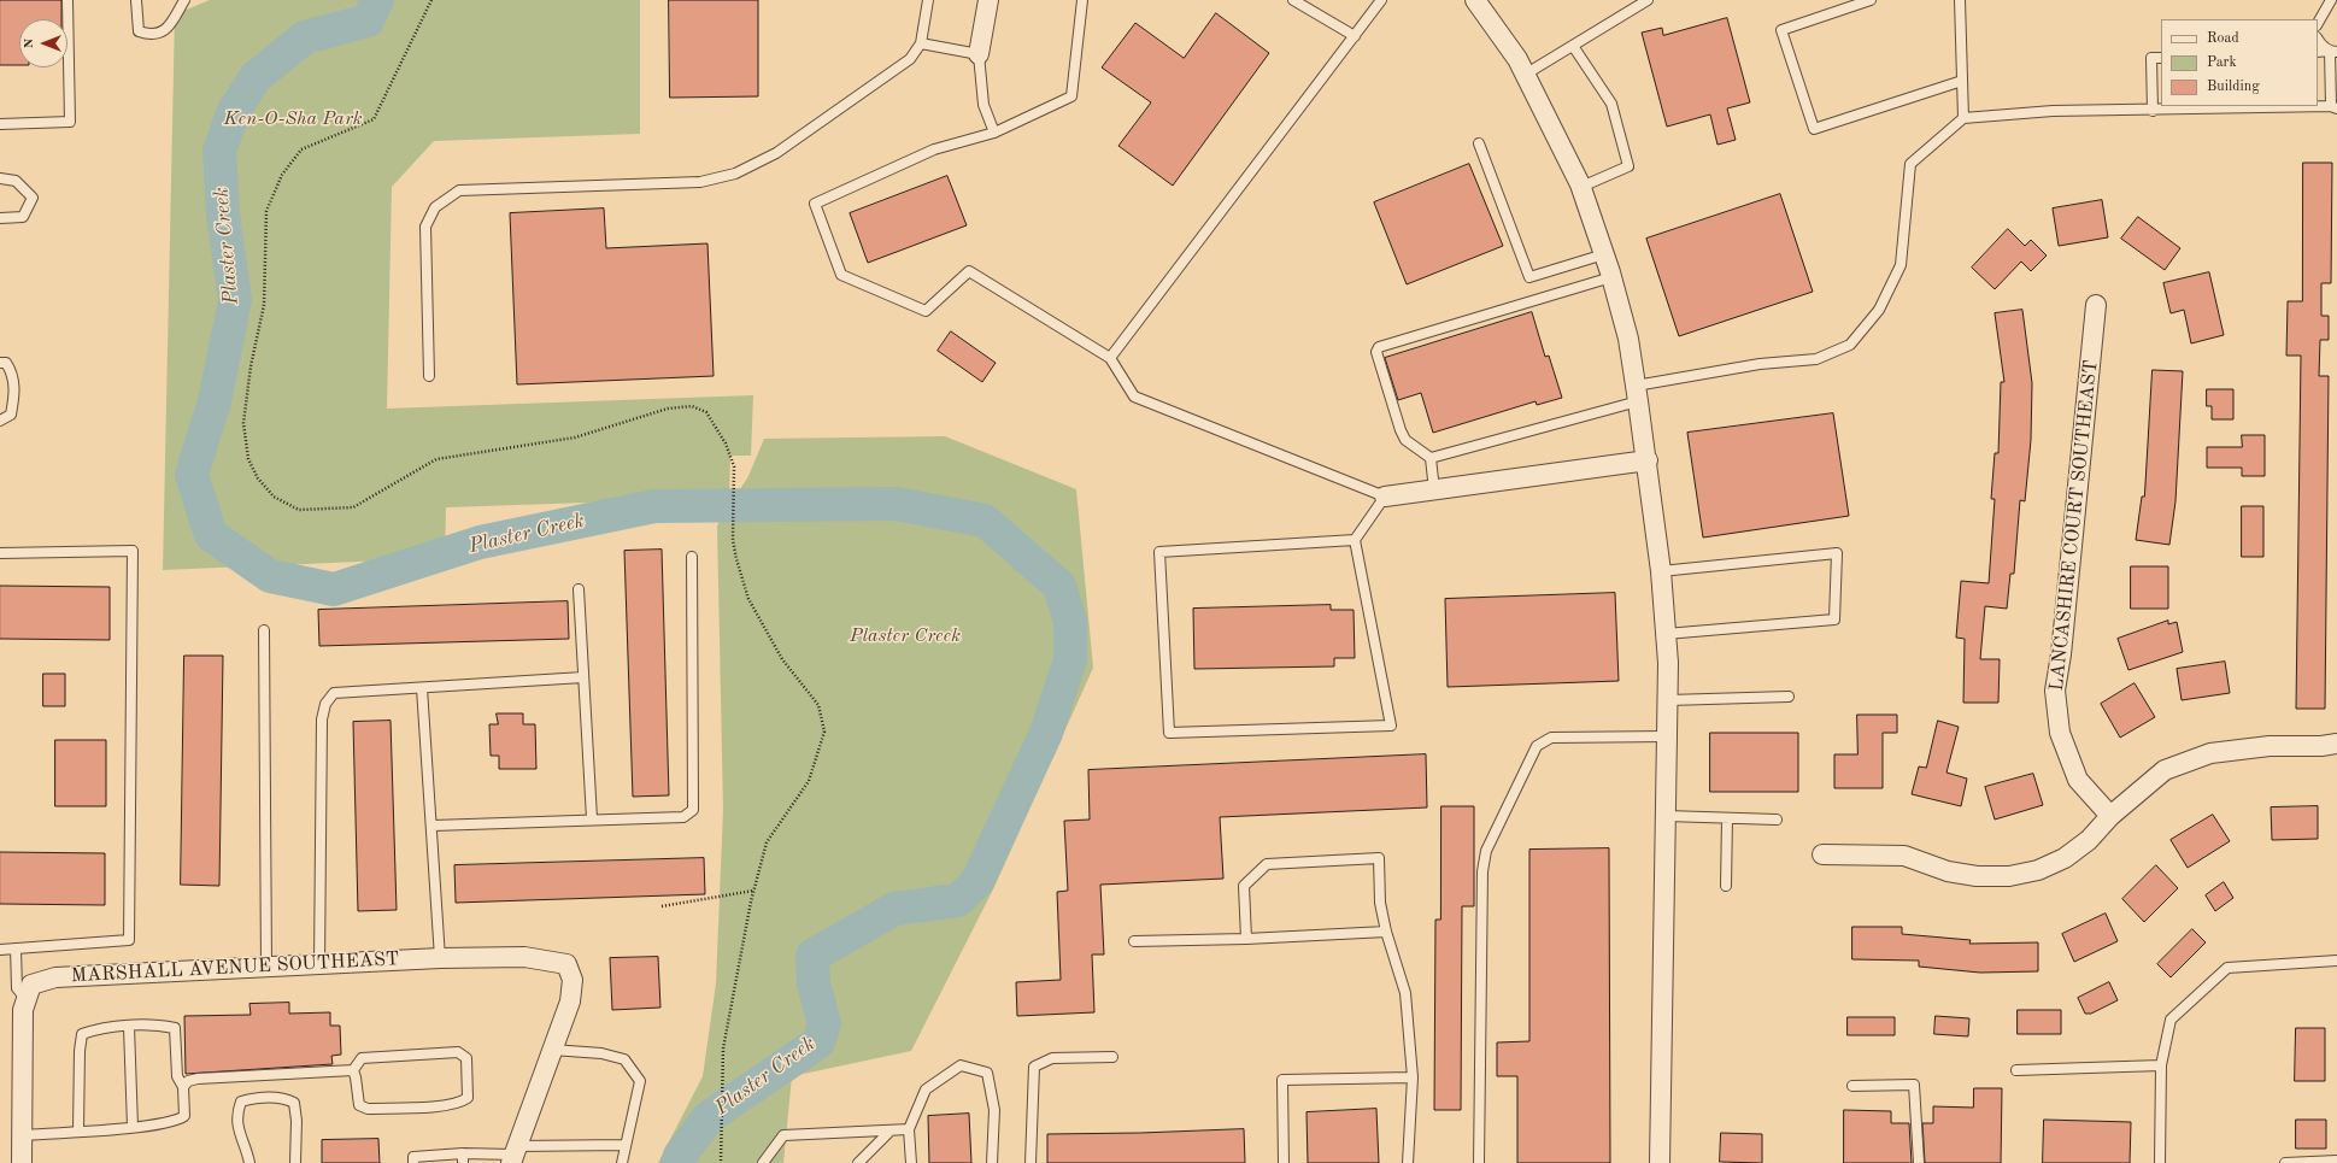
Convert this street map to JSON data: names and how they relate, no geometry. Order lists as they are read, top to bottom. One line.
{"streets":{"street":["LANCASHIRE COURT SOUTHEAST","MARSHALL AVENUE SOUTHEAST"]},"water":["Plaster Creek"],"parks":["Ken-O-Sha Park","Plaster Creek"],"legend":["Road","Park","Building"],"north":"left"}
